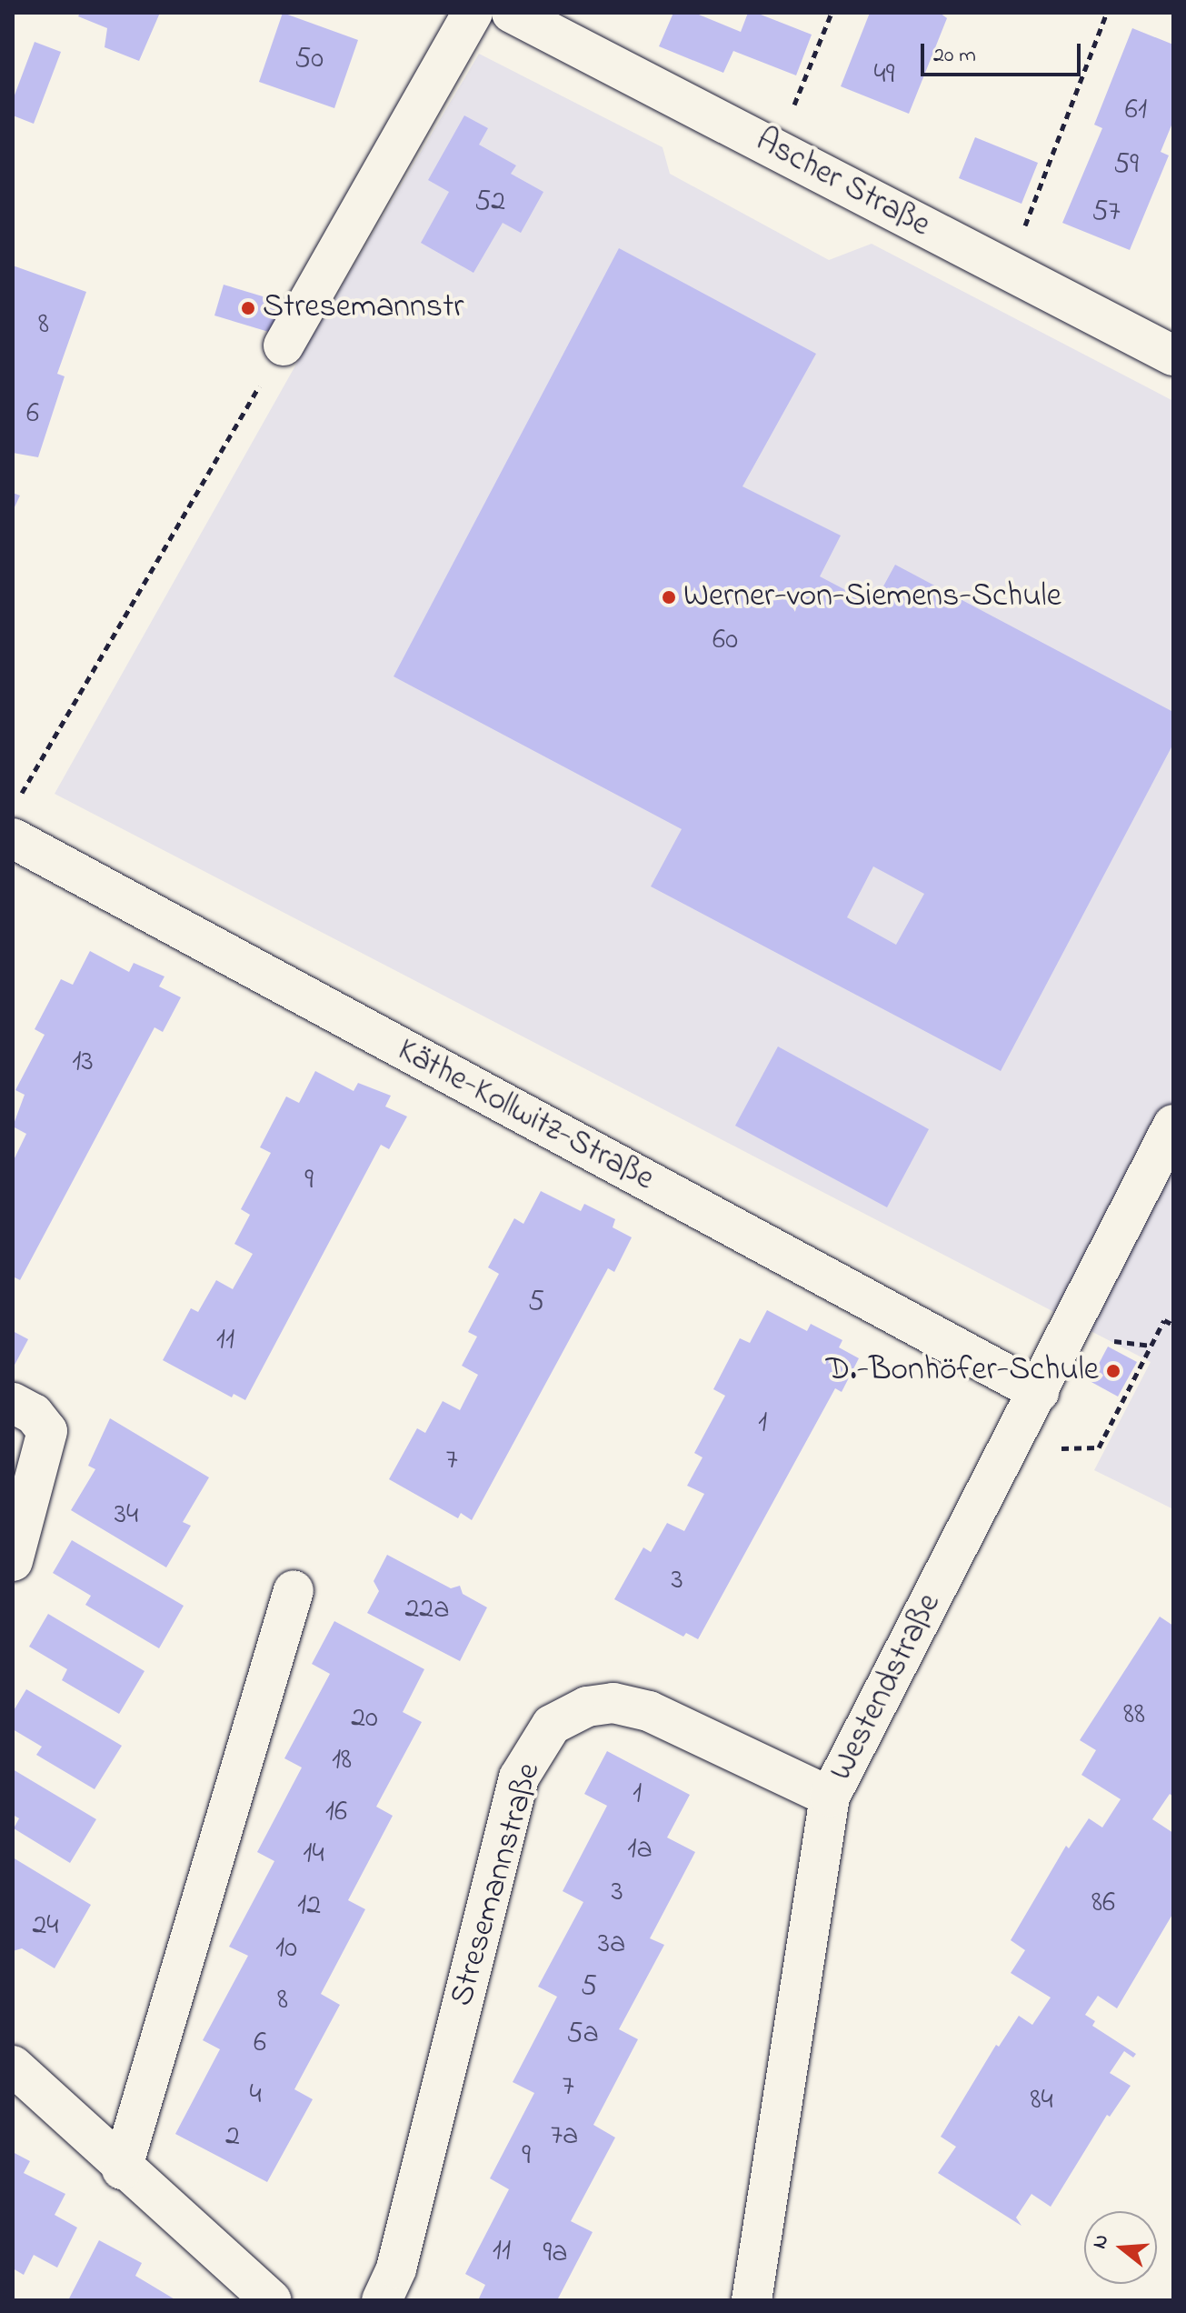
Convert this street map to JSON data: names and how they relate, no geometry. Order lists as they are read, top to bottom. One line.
{"streets":{"street":["Ascher Straße","Käthe-Kollwitz-Straße","Westendstraße","Stresemannstraße"]},"crossings":[["Käthe-Kollwitz-Straße","Westendstraße"],["Westendstraße","Stresemannstraße"]],"places":["Stresemannstr","Werner-von-Siemens-Schule","D.-Bonhöfer-Schule"],"house_numbers":["50","49","61","59","52","57","8","6","60","13","9","5","11","1","7","34","3","22a","88","20","18","1","16","1a","14","3","86","12","24","3a","10","5","8","5a","6","7","4","84","7a","2","9","11","9a"],"scale_bar":"20 m","north":"left"}
